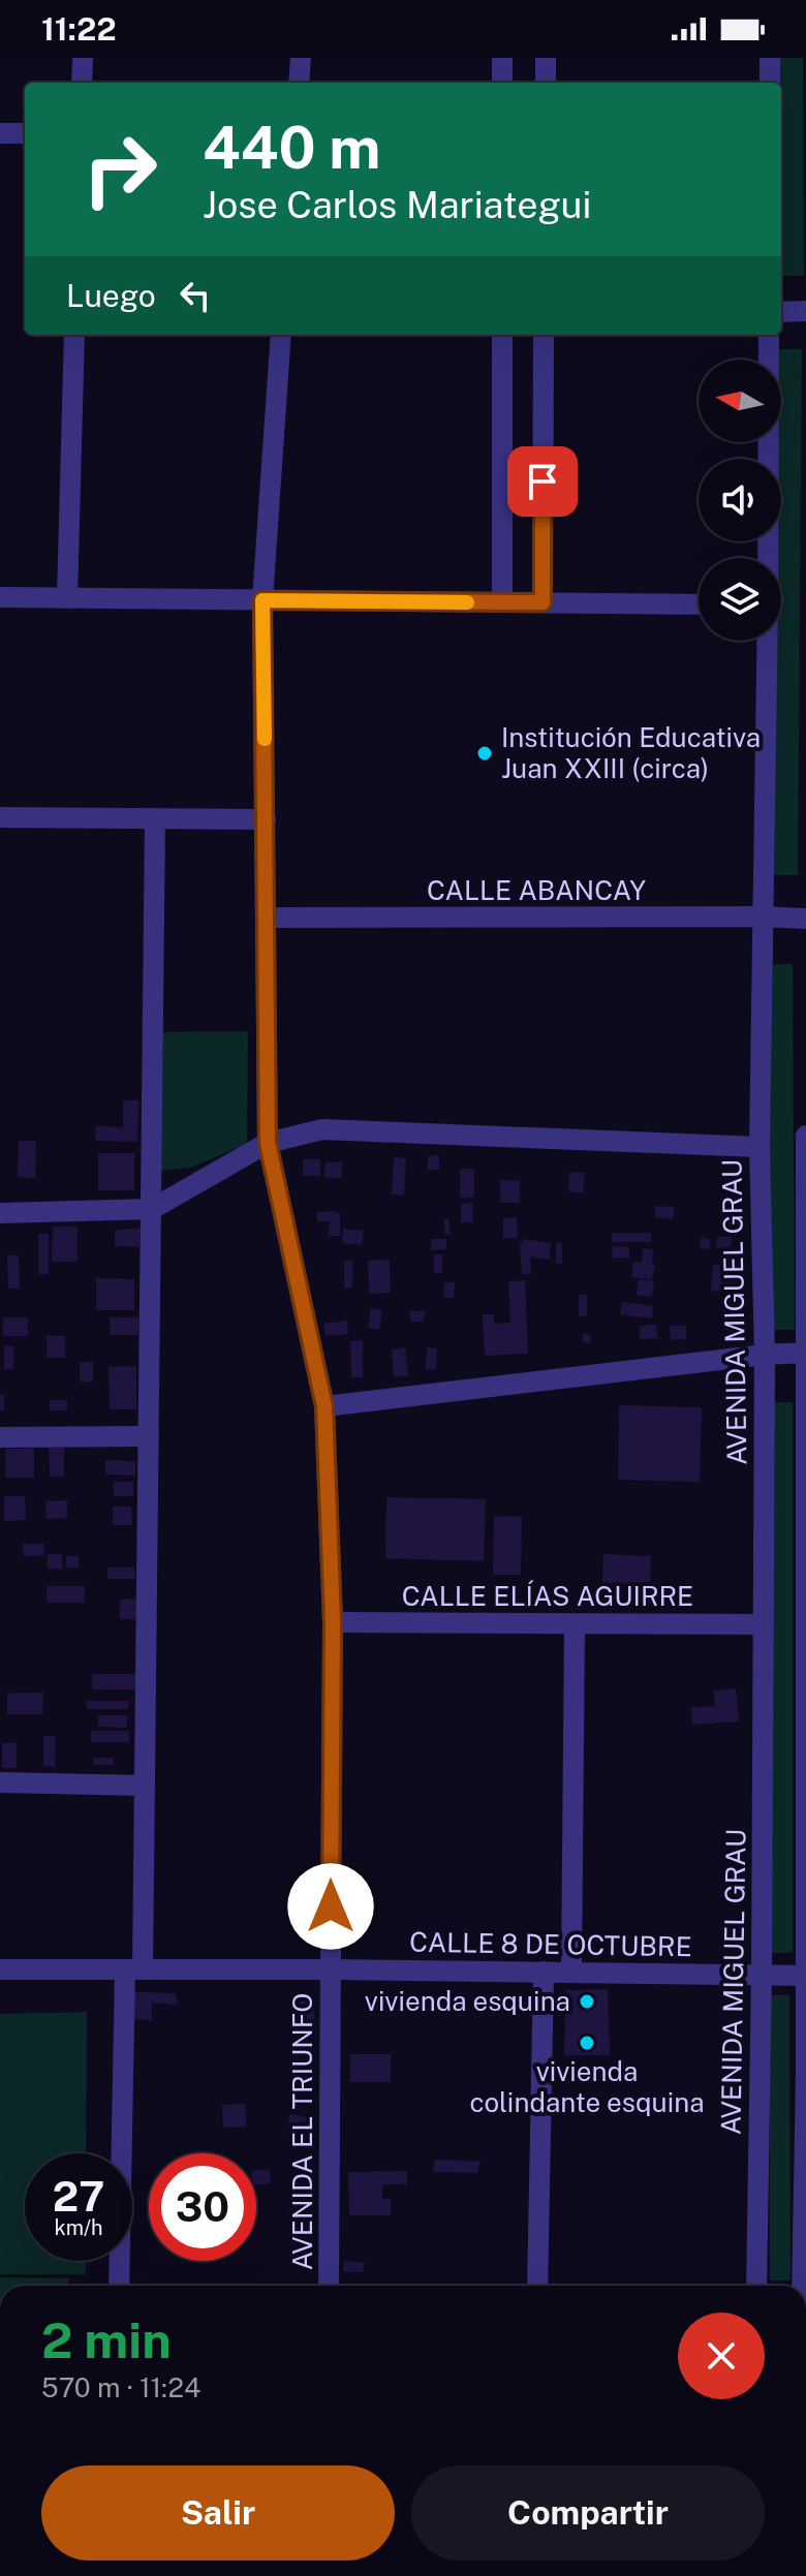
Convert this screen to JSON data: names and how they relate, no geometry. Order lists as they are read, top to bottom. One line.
{"streets":{"street":["CALLE ABANCAY","AVENIDA MIGUEL GRAU","CALLE ELÍAS AGUIRRE","CALLE 8 DE OCTUBRE","AVENIDA EL TRIUNFO"]},"crossings":[["CALLE ABANCAY","AVENIDA MIGUEL GRAU"],["CALLE ABANCAY","AVENIDA EL TRIUNFO"],["AVENIDA MIGUEL GRAU","CALLE ELÍAS AGUIRRE"],["AVENIDA MIGUEL GRAU","CALLE 8 DE OCTUBRE"],["CALLE ELÍAS AGUIRRE","AVENIDA EL TRIUNFO"],["CALLE 8 DE OCTUBRE","AVENIDA EL TRIUNFO"]],"places":["Institución Educativa Juan XXIII (circa)","vivienda esquina","vivienda colindante esquina"],"north":"left","page":{"status":"11:22","turn":["440 m","Jose Carlos Mariategui"],"then":"Luego","speed":"27 km/h","limit":"30","heading":["2 min","570 m · 11:24"],"buttons":["Salir","Compartir"]}}
